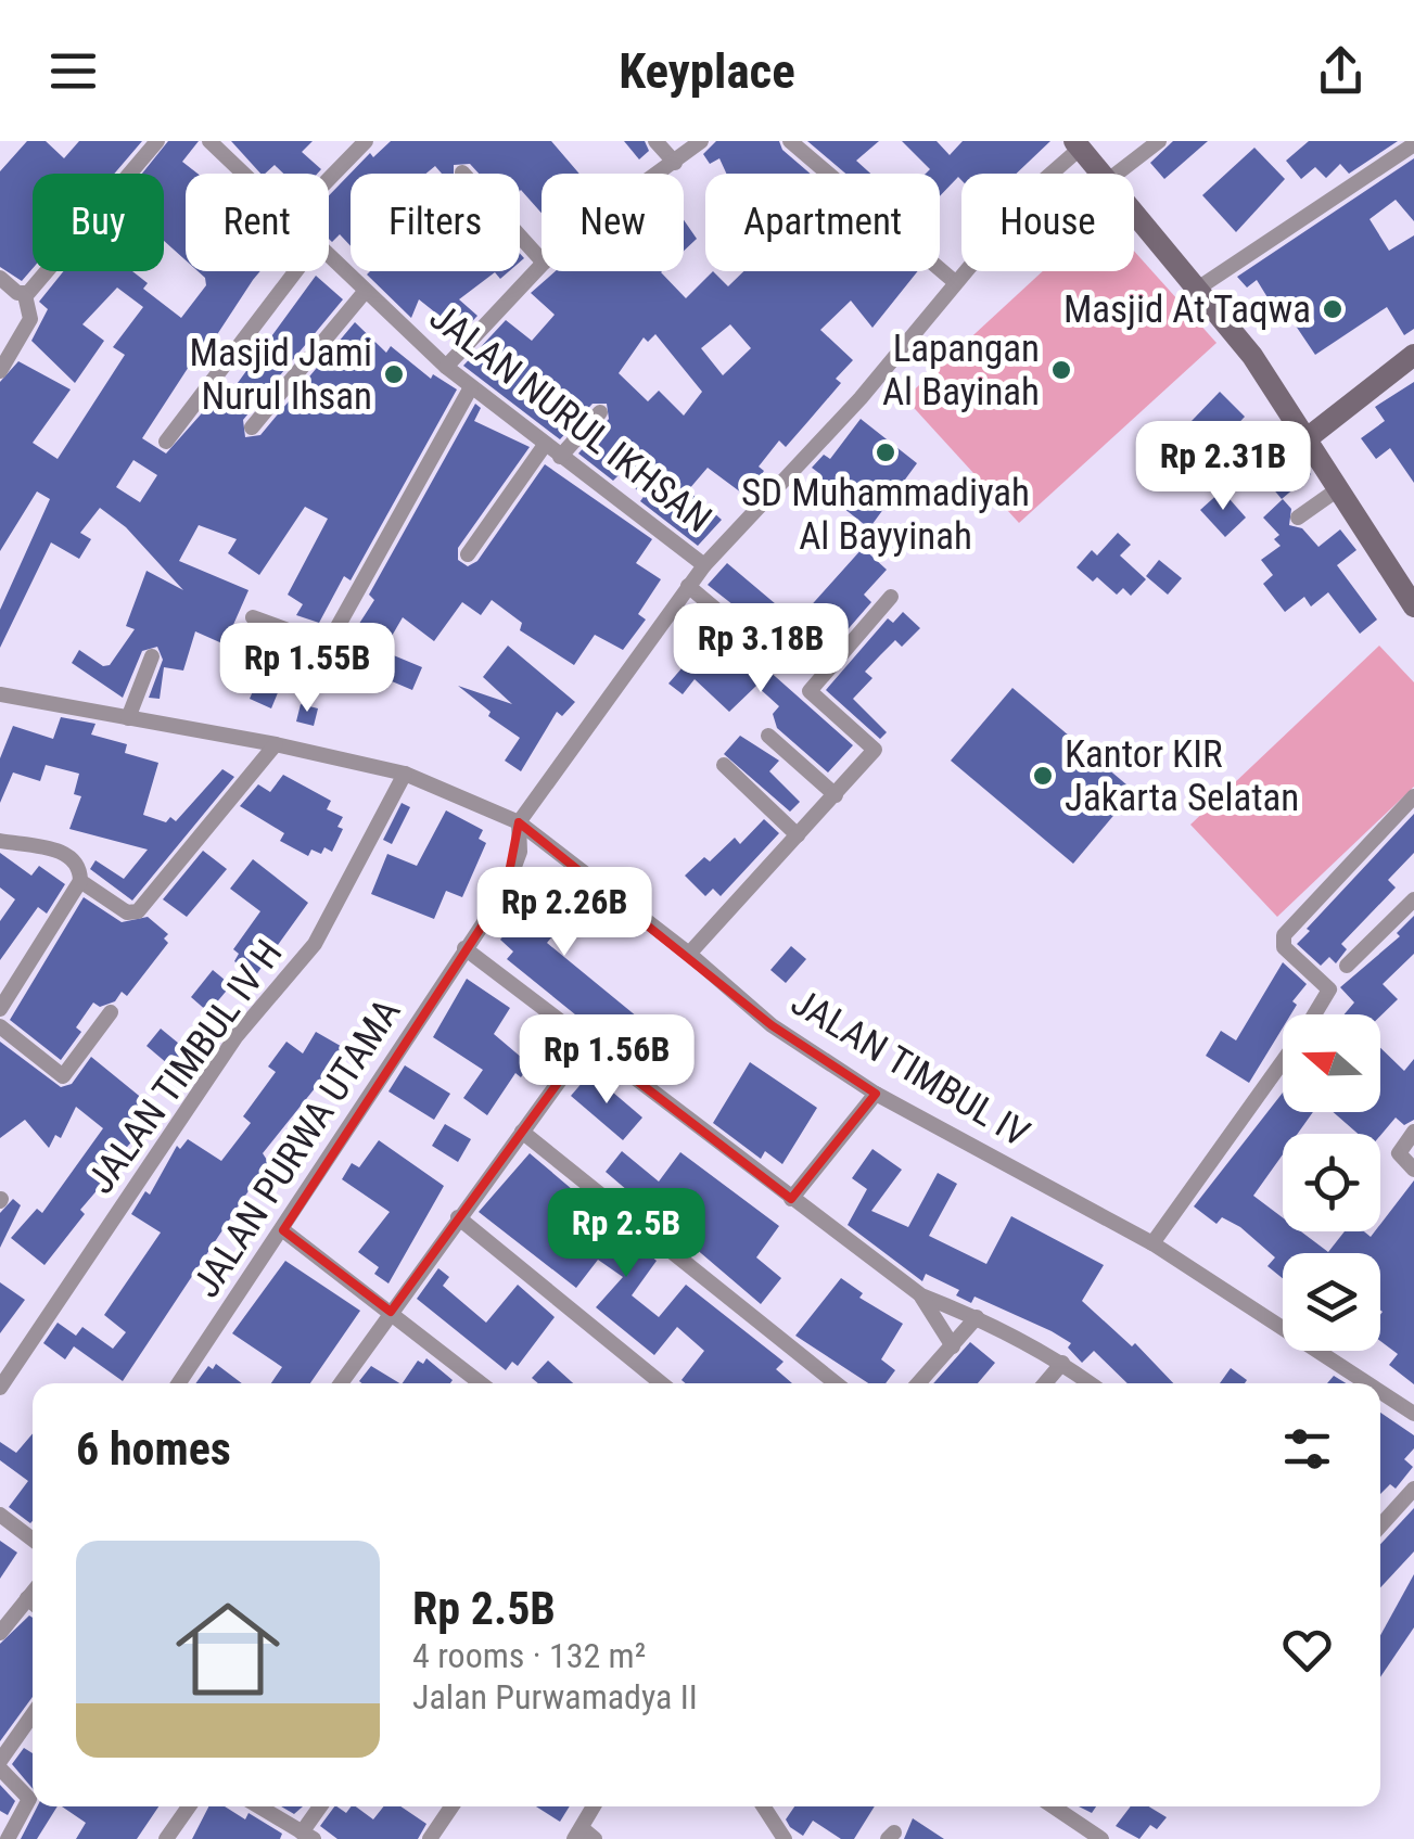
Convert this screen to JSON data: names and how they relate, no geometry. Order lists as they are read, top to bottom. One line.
{"streets":{"street":["JALAN NURUL IKHSAN","JALAN TIMBUL IV H","JALAN TIMBUL IV","JALAN PURWA UTAMA"]},"crossings":[["JALAN TIMBUL IV H","JALAN TIMBUL IV"],["JALAN TIMBUL IV","JALAN PURWA UTAMA"]],"places":["Masjid At Taqwa","Lapangan Al Bayinah","Masjid Jami Nurul Ihsan","SD Muhammadiyah Al Bayyinah","Kantor KIR Jakarta Selatan"],"north":"left","page":{"header":"Keyplace","chip":["Buy","Rent","Filters","New","Apartment","House"],"price":["Rp 2.31B","Rp 3.18B","Rp 1.55B","Rp 2.26B","Rp 1.56B","Rp 2.5B"],"heading":"6 homes","list":[{"name":"Rp 2.5B","note":"4 rooms · 132 m² · Jalan Purwamadya II"}]}}
